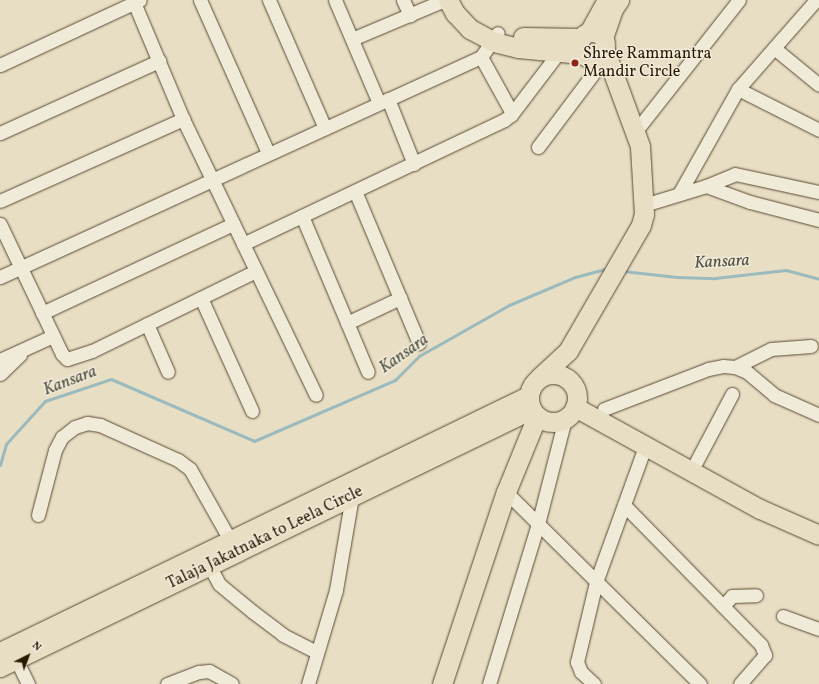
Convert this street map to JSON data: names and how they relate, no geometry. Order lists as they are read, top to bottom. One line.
{"streets":{"main road":["Talaja Jakatnaka to Leela Circle"]},"water":["Kansara"],"places":["Shree Rammantra Mandir Circle"],"north":"top right"}
